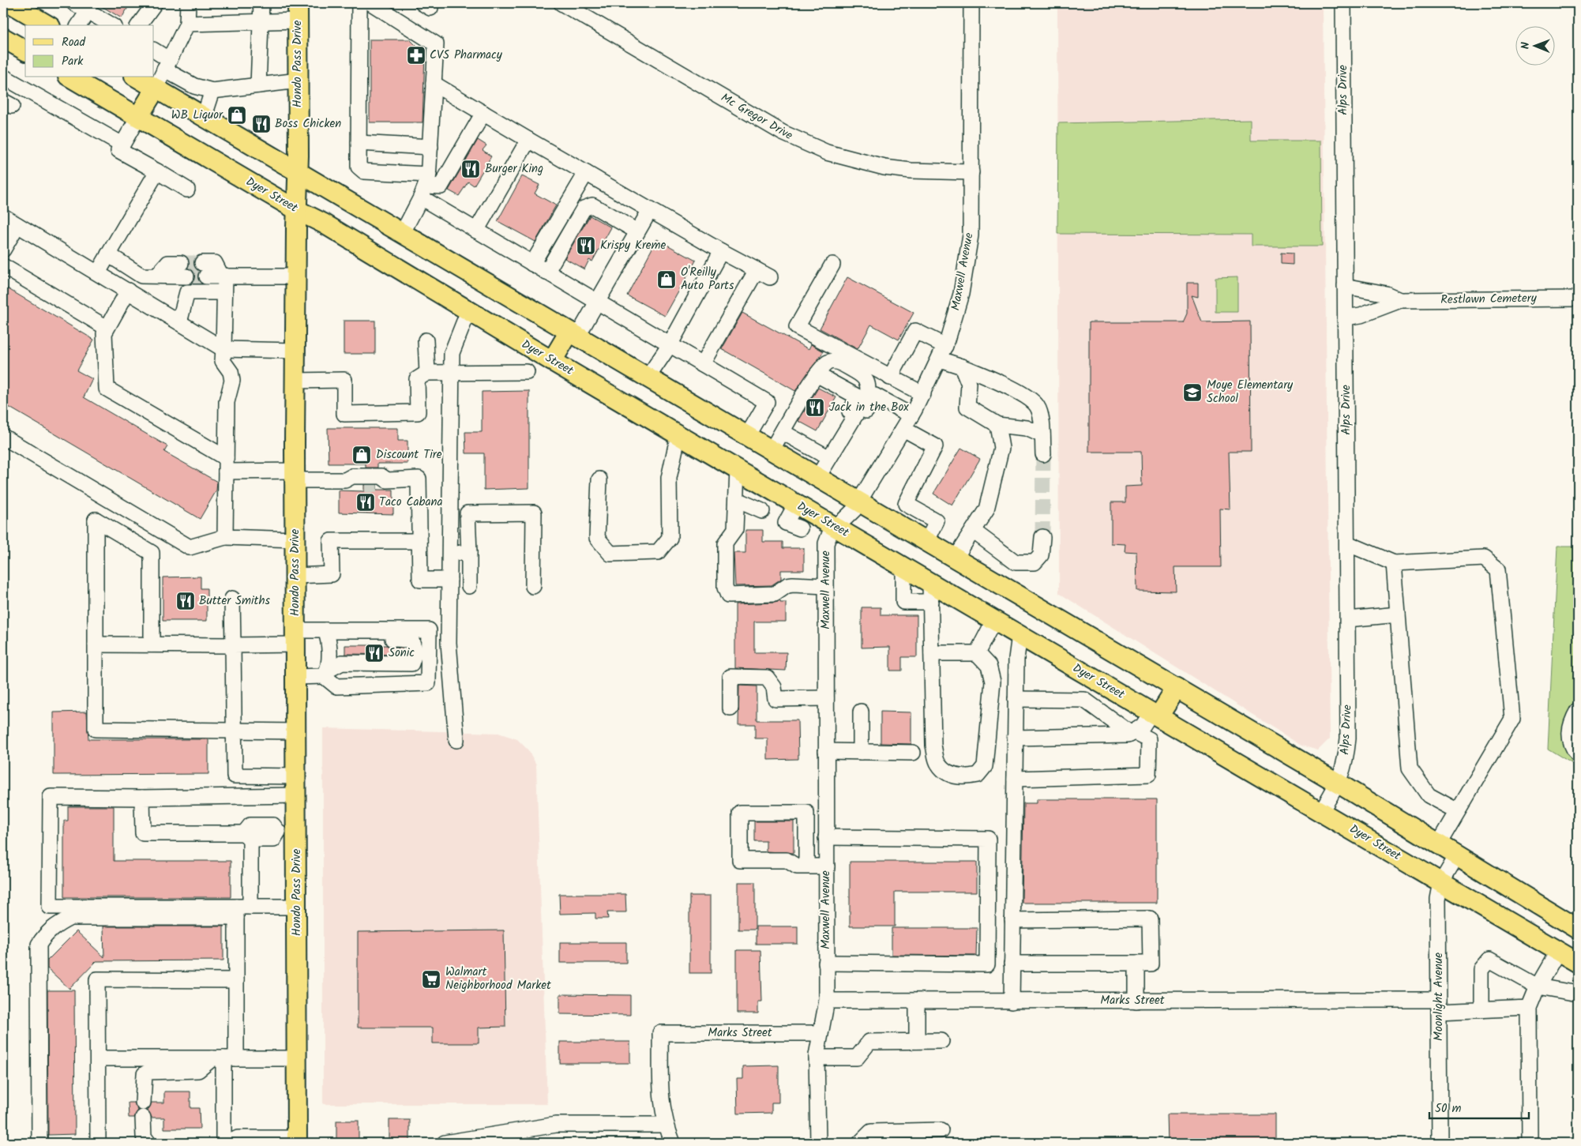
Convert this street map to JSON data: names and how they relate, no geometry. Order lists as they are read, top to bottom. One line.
{"streets":{"main road":["Hondo Pass Drive","Dyer Street"],"street":["Alps Drive","Mc Gregor Drive","Maxwell Avenue","Restlawn Cemetery","Moonlight Avenue","Marks Street"]},"crossings":[["Hondo Pass Drive","Dyer Street"],["Alps Drive","Dyer Street"],["Alps Drive","Restlawn Cemetery"],["Mc Gregor Drive","Maxwell Avenue"],["Dyer Street","Maxwell Avenue"],["Dyer Street","Moonlight Avenue"],["Maxwell Avenue","Marks Street"],["Moonlight Avenue","Marks Street"]],"places":{"pharmacy":["CVS Pharmacy"],"shop":["WB Liquor","O'Reilly Auto Parts","Discount Tire"],"restaurant":["Boss Chicken","Burger King","Krispy Kreme","Jack in the Box","Taco Cabana","Butter Smiths","Sonic"],"school or university":["Moye Elementary School"],"supermarket":["Walmart Neighborhood Market"]},"legend":["Road","Park"],"scale_bar":"50 m","north":"left"}
